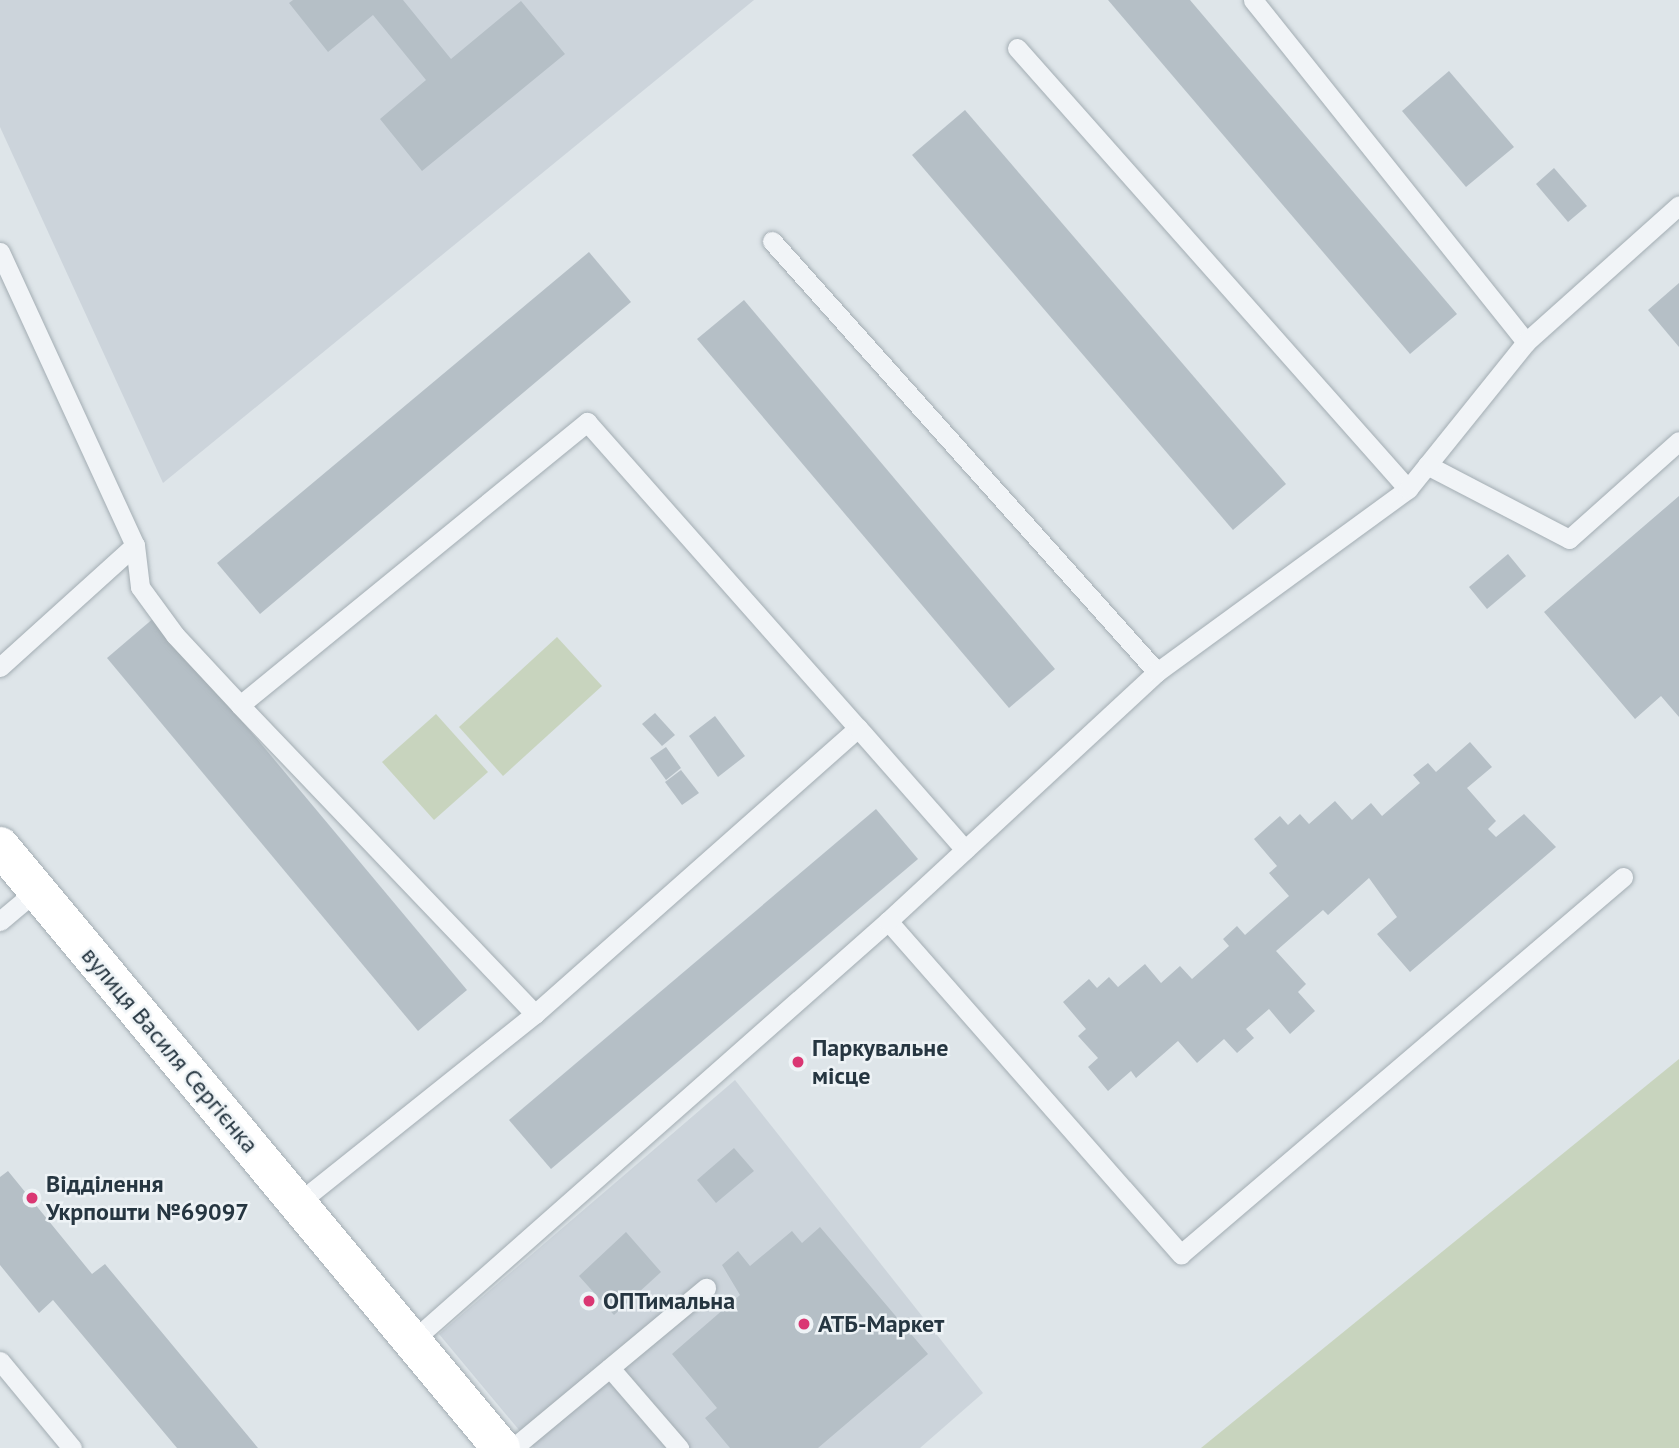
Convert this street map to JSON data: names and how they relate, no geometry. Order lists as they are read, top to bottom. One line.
{"streets":{"main road":["вулиця Василя Сергієнка"]},"places":["Паркувальне місце","Відділення Укрпошти №69097","ОПТимальна","АТБ-Маркет"]}
